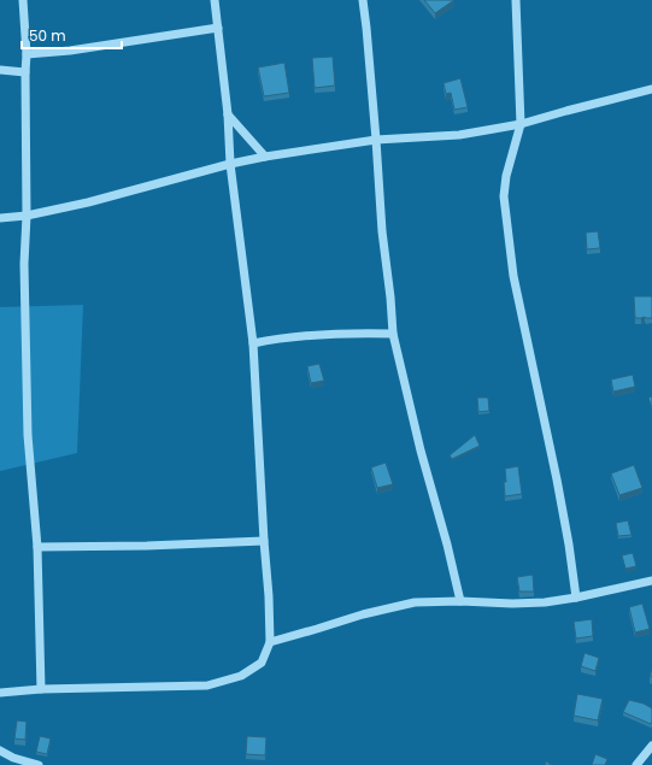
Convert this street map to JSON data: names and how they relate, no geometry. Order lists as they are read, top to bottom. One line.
{"scale_bar":"50 m"}
